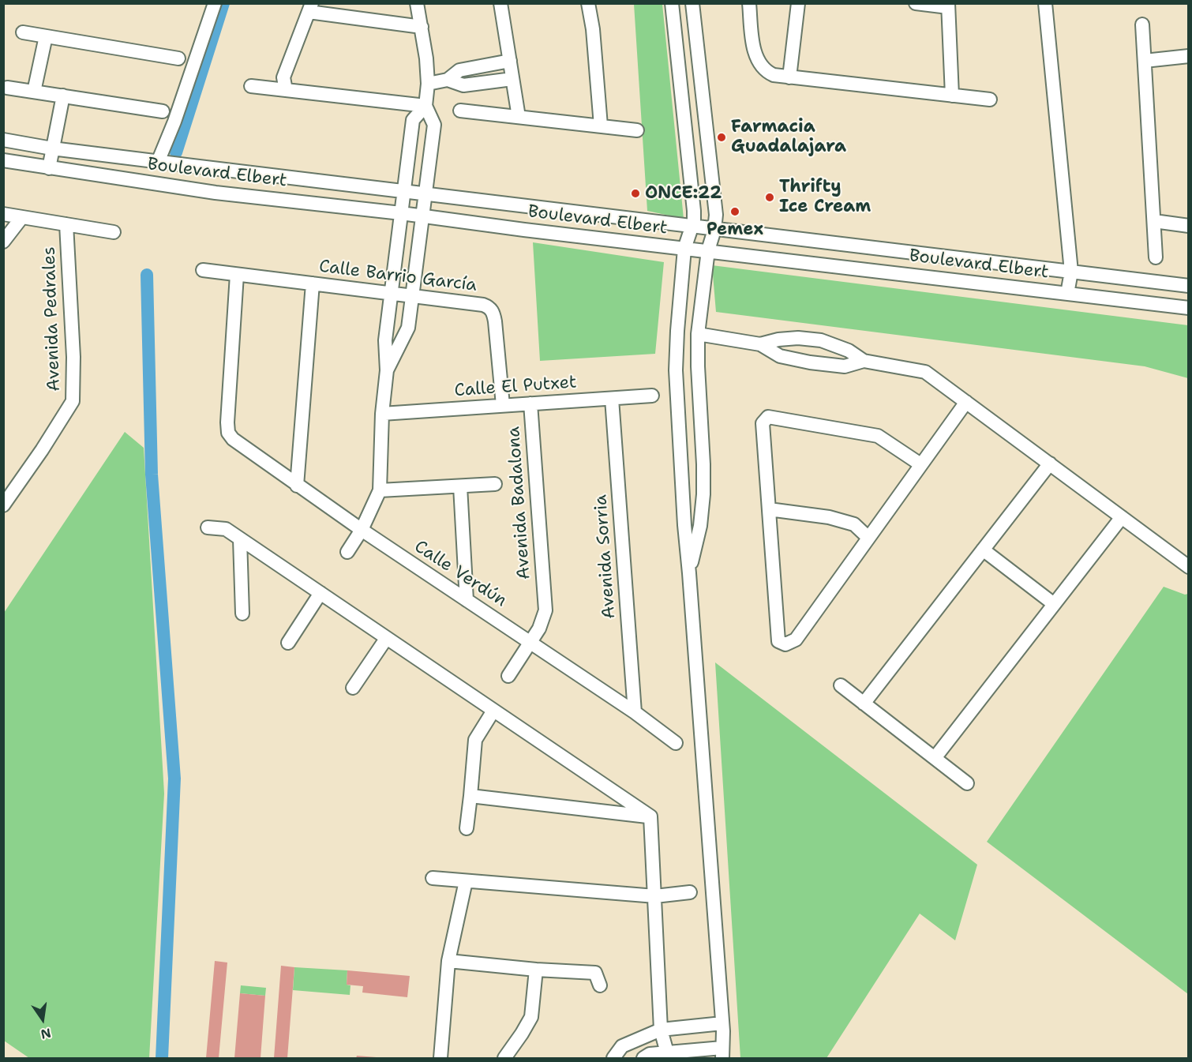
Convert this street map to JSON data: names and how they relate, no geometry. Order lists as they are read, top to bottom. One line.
{"streets":{"street":["Boulevard Elbert","Calle Barrio García","Avenida Pedrales","Calle El Putxet","Avenida Badalona","Avenida Sorria","Calle Verdún"]},"crossings":[["Calle Barrio García","Calle El Putxet"],["Calle Barrio García","Calle Verdún"],["Calle El Putxet","Avenida Badalona"],["Calle El Putxet","Avenida Sorria"],["Avenida Badalona","Calle Verdún"],["Avenida Sorria","Calle Verdún"]],"places":["Farmacia Guadalajara","ONCE:22","Thrifty Ice Cream","Pemex"],"north":"bottom"}
